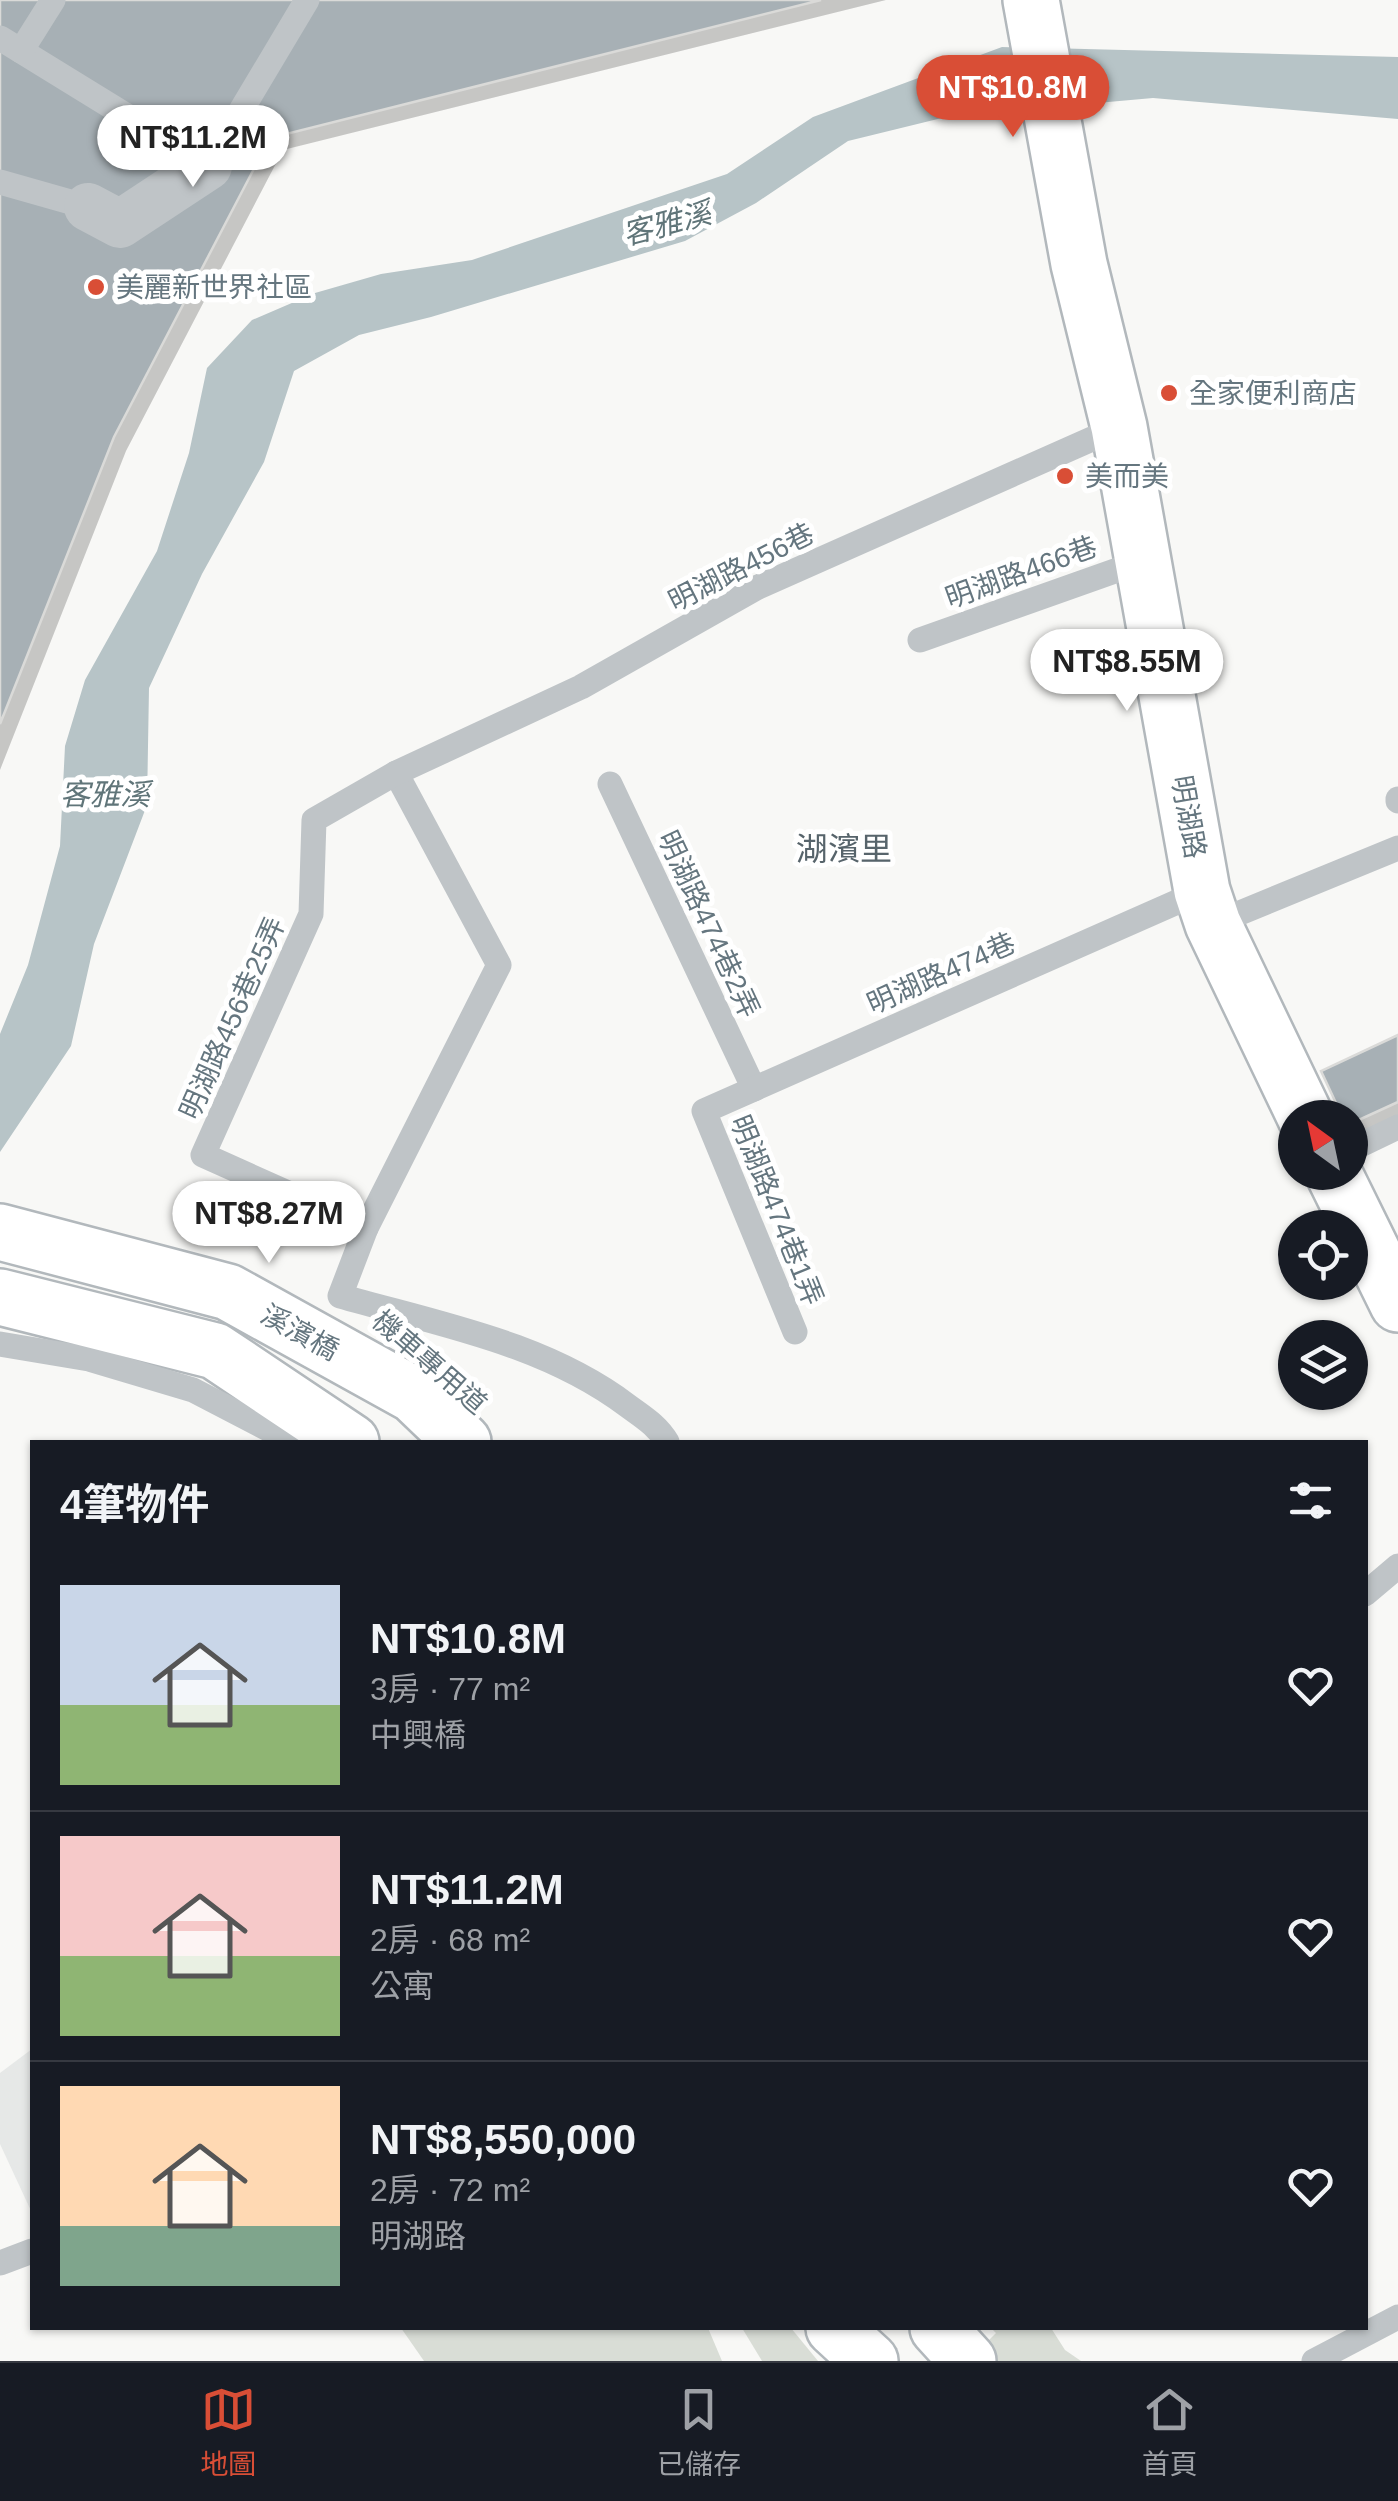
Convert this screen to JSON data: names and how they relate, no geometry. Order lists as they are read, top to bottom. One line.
{"streets":{"main road":["明湖路","溪濱橋"],"lane":["明湖路456巷","明湖路466巷","明湖路474巷2弄","明湖路474巷","明湖路456巷25弄","明湖路474巷1弄","機車專用道"]},"crossings":[["明湖路456巷","明湖路"],["明湖路456巷","明湖路456巷25弄"],["明湖路466巷","明湖路"],["明湖路","明湖路474巷"],["明湖路474巷2弄","明湖路474巷"],["明湖路474巷","明湖路474巷1弄"],["溪濱橋","機車專用道"]],"districts":["湖濱里"],"water":["客雅溪"],"places":["美麗新世界社區","全家便利商店","美而美"],"north":"top left","page":{"price":["NT$10.8M","NT$11.2M","NT$8.55M","NT$8.27M"],"heading":"4筆物件","list":[{"name":"NT$10.8M","note":"3房 · 77 m² · 中興橋"},{"name":"NT$11.2M","note":"2房 · 68 m² · 公寓"},{"name":"NT$8,550,000","note":"2房 · 72 m² · 明湖路"}],"tabs":["地圖","已儲存","首頁"]}}
